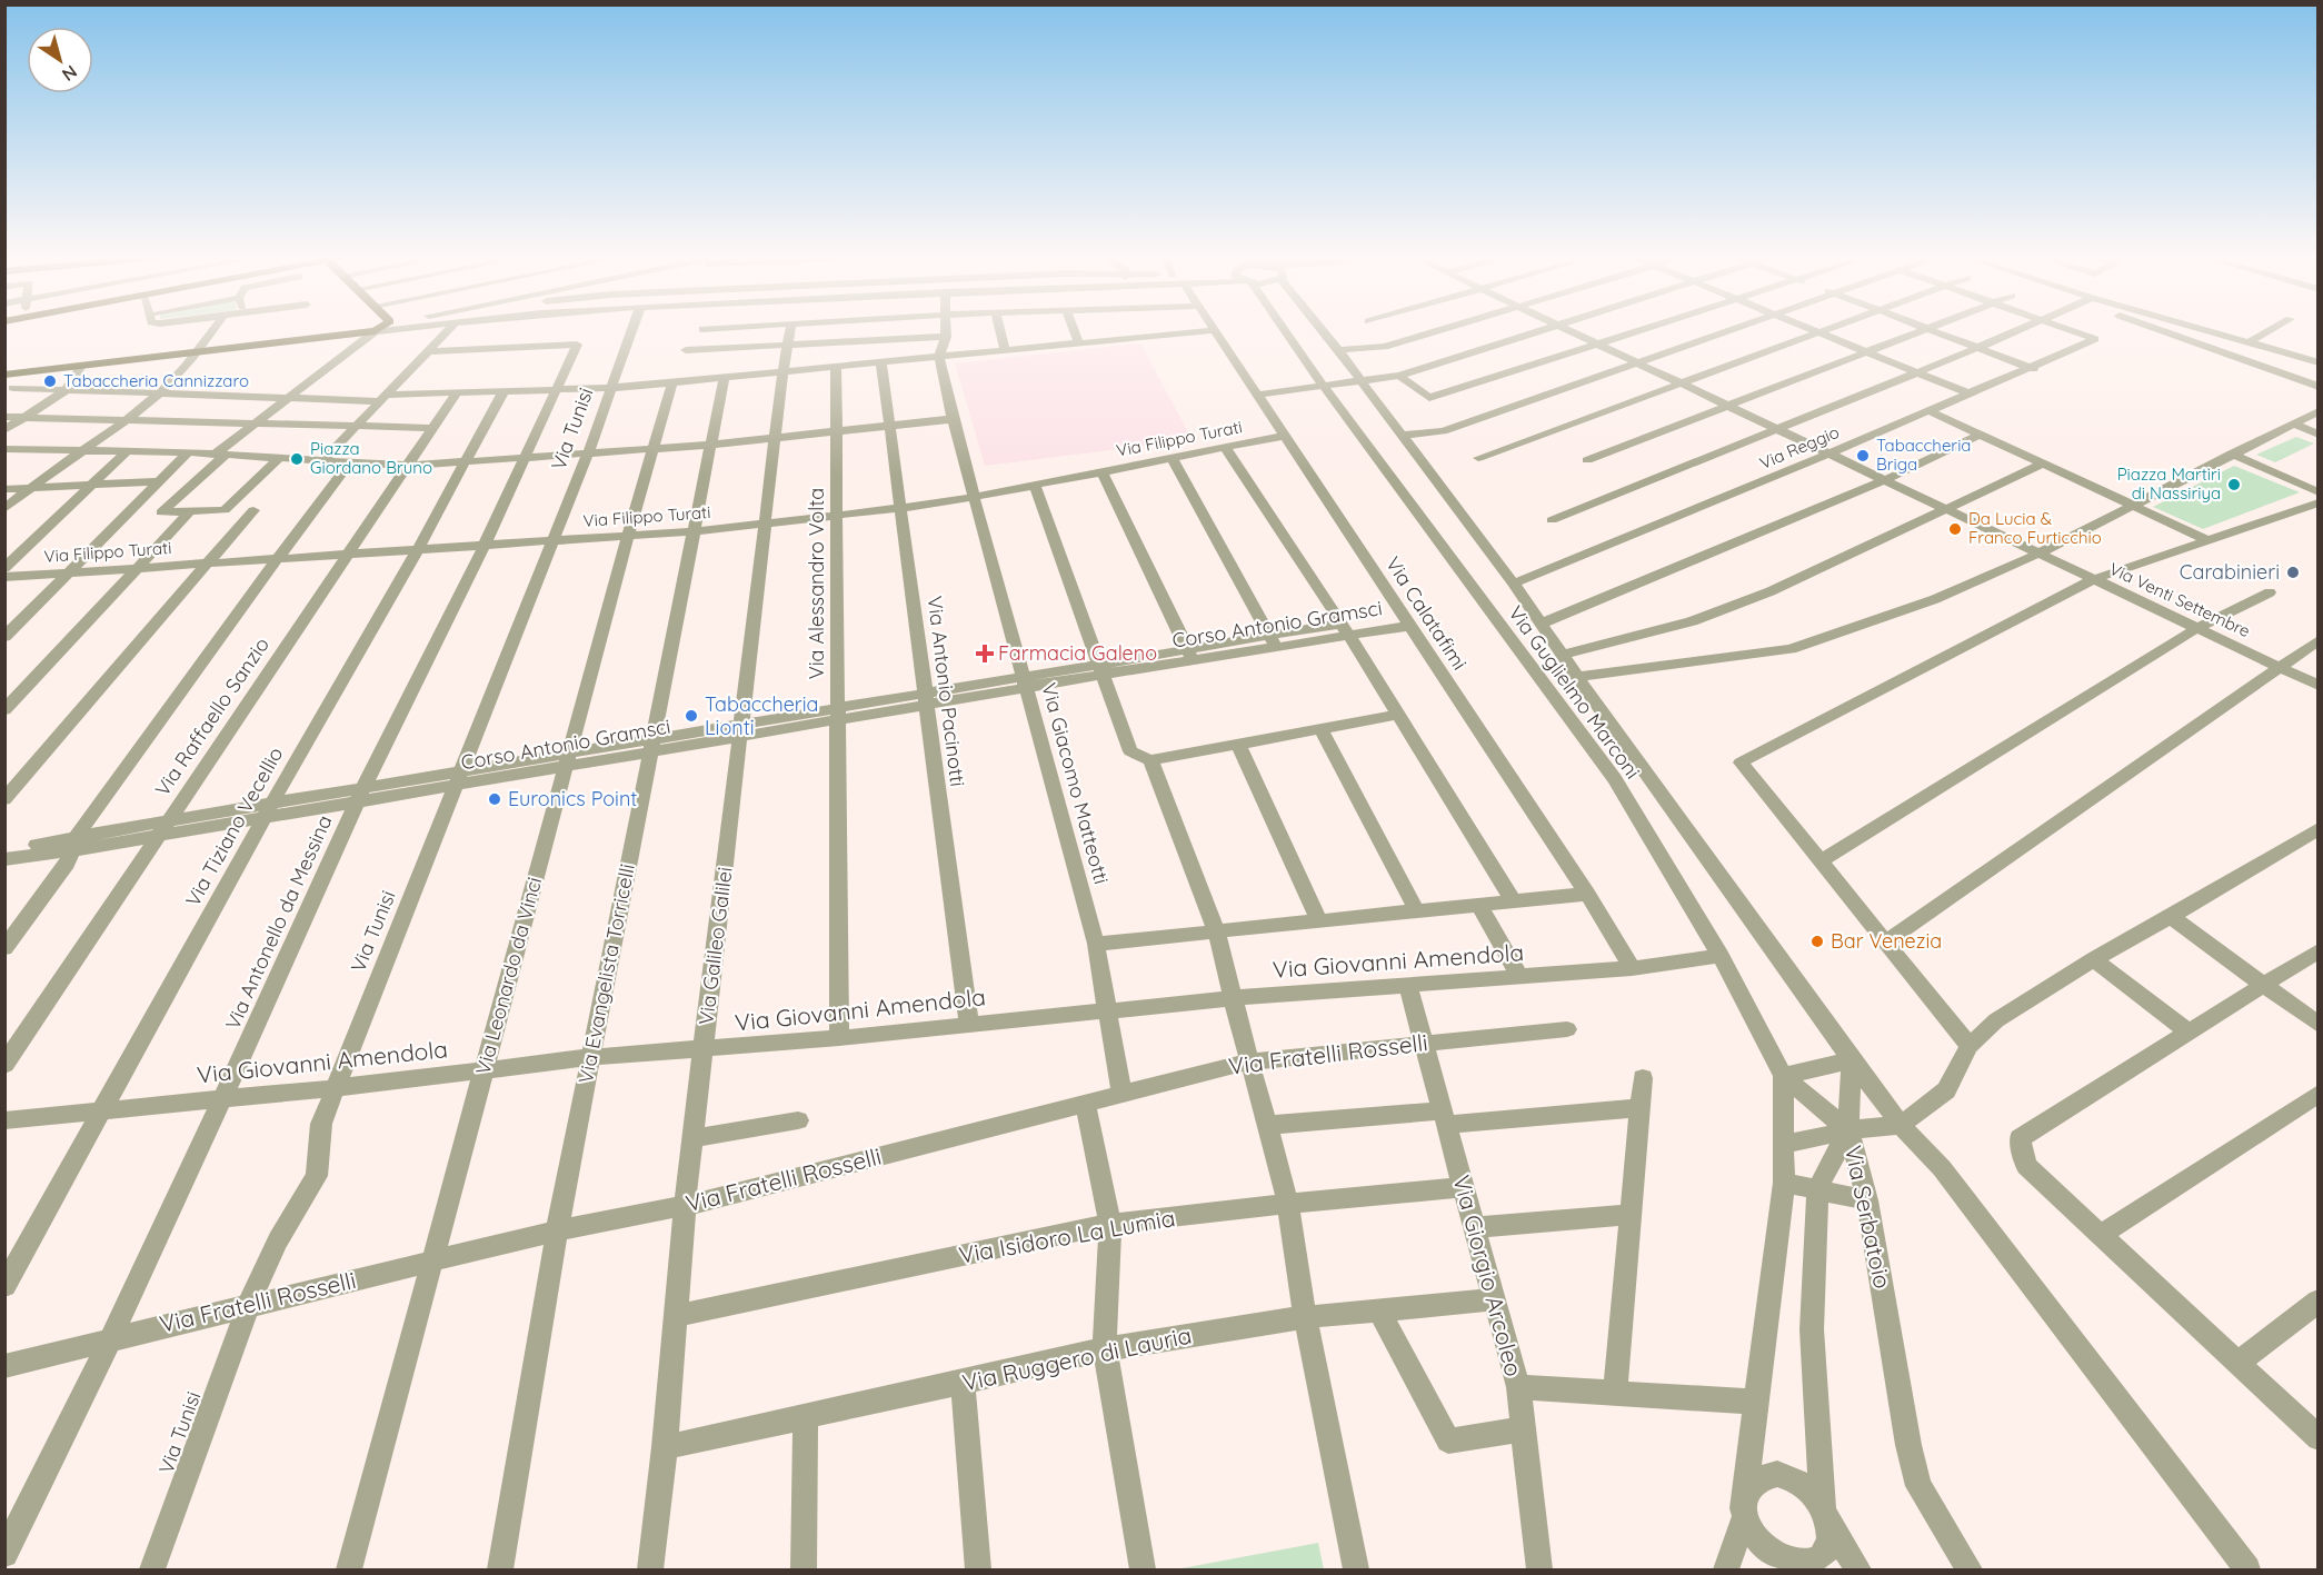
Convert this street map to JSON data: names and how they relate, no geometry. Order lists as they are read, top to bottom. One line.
{"streets":{"street":["Via Tunisi","Via Filippo Turati","Via Reggio","Via Alessandro Volta","Via Venti Settembre","Via Calatafimi","Corso Antonio Gramsci","Via Antonio Pacinotti","Via Guglielmo Marconi","Via Raffaello Sanzio","Via Giacomo Matteotti","Via Tiziano Vecellio","Via Antonello da Messina","Via Galileo Galilei","Via Giovanni Amendola","Via Evangelista Torricelli","Via Leonardo da Vinci","Via Fratelli Rosselli","Via Serbatoio","Via Isidoro La Lumia","Via Giorgio Arcoleo","Via Ruggero di Lauria"]},"crossings":[["Via Tunisi","Via Filippo Turati"],["Via Tunisi","Corso Antonio Gramsci"],["Via Tunisi","Via Giovanni Amendola"],["Via Tunisi","Via Fratelli Rosselli"],["Via Filippo Turati","Via Alessandro Volta"],["Via Filippo Turati","Via Calatafimi"],["Via Filippo Turati","Via Antonio Pacinotti"],["Via Filippo Turati","Via Raffaello Sanzio"],["Via Filippo Turati","Via Giacomo Matteotti"],["Via Filippo Turati","Via Tiziano Vecellio"],["Via Filippo Turati","Via Antonello da Messina"],["Via Filippo Turati","Via Galileo Galilei"],["Via Filippo Turati","Via Evangelista Torricelli"],["Via Filippo Turati","Via Leonardo da Vinci"],["Via Reggio","Via Venti Settembre"],["Via Reggio","Via Guglielmo Marconi"],["Via Alessandro Volta","Corso Antonio Gramsci"],["Via Alessandro Volta","Via Giovanni Amendola"],["Via Calatafimi","Corso Antonio Gramsci"],["Via Calatafimi","Via Giovanni Amendola"],["Corso Antonio Gramsci","Via Antonio Pacinotti"],["Corso Antonio Gramsci","Via Raffaello Sanzio"],["Corso Antonio Gramsci","Via Giacomo Matteotti"],["Corso Antonio Gramsci","Via Tiziano Vecellio"],["Corso Antonio Gramsci","Via Antonello da Messina"],["Corso Antonio Gramsci","Via Galileo Galilei"],["Corso Antonio Gramsci","Via Evangelista Torricelli"],["Corso Antonio Gramsci","Via Leonardo da Vinci"],["Via Antonio Pacinotti","Via Giovanni Amendola"],["Via Guglielmo Marconi","Via Giovanni Amendola"],["Via Guglielmo Marconi","Via Serbatoio"],["Via Giacomo Matteotti","Via Giovanni Amendola"],["Via Giacomo Matteotti","Via Fratelli Rosselli"],["Via Tiziano Vecellio","Via Giovanni Amendola"],["Via Antonello da Messina","Via Giovanni Amendola"],["Via Antonello da Messina","Via Fratelli Rosselli"],["Via Galileo Galilei","Via Giovanni Amendola"],["Via Galileo Galilei","Via Fratelli Rosselli"],["Via Galileo Galilei","Via Isidoro La Lumia"],["Via Galileo Galilei","Via Ruggero di Lauria"],["Via Giovanni Amendola","Via Evangelista Torricelli"],["Via Giovanni Amendola","Via Leonardo da Vinci"],["Via Giovanni Amendola","Via Giorgio Arcoleo"],["Via Evangelista Torricelli","Via Fratelli Rosselli"],["Via Leonardo da Vinci","Via Fratelli Rosselli"],["Via Fratelli Rosselli","Via Giorgio Arcoleo"],["Via Isidoro La Lumia","Via Giorgio Arcoleo"],["Via Giorgio Arcoleo","Via Ruggero di Lauria"]],"places":{"other":["Tabaccheria Cannizzaro","Tabaccheria Briga","Piazza Giordano Bruno","Piazza Martiri di Nassiriya","Da Lucia & Franco Furticchio","Carabinieri","Tabaccheria Lionti","Euronics Point","Bar Venezia"],"health":["Farmacia Galeno"]},"north":"bottom right"}
